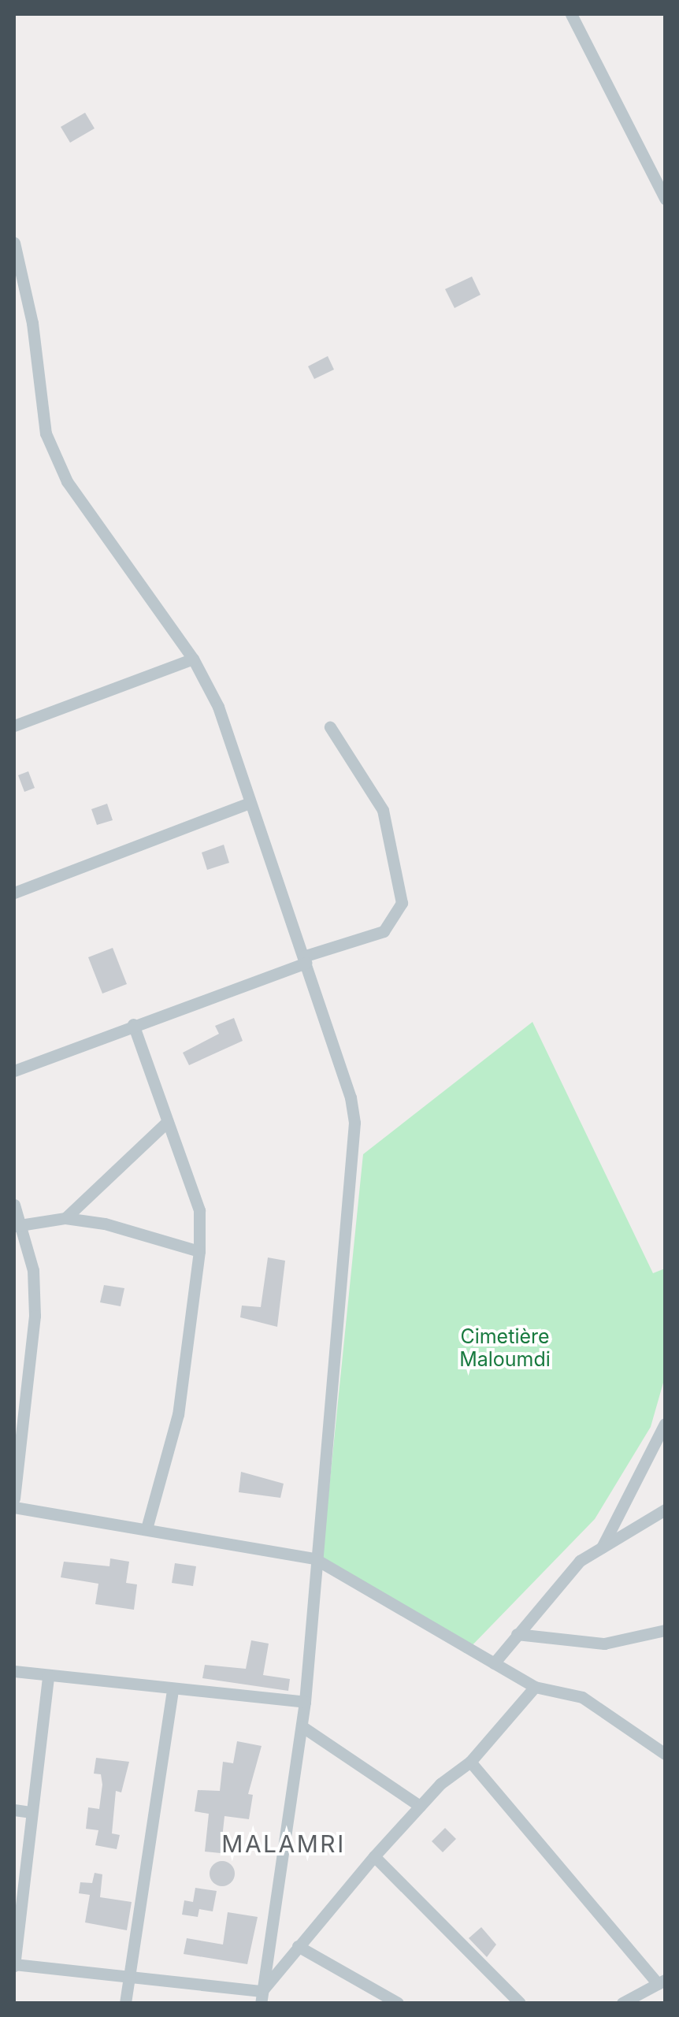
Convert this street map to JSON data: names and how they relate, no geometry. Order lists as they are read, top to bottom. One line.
{"districts":["MALAMRI"],"parks":["Cimetière Maloumdi"]}
